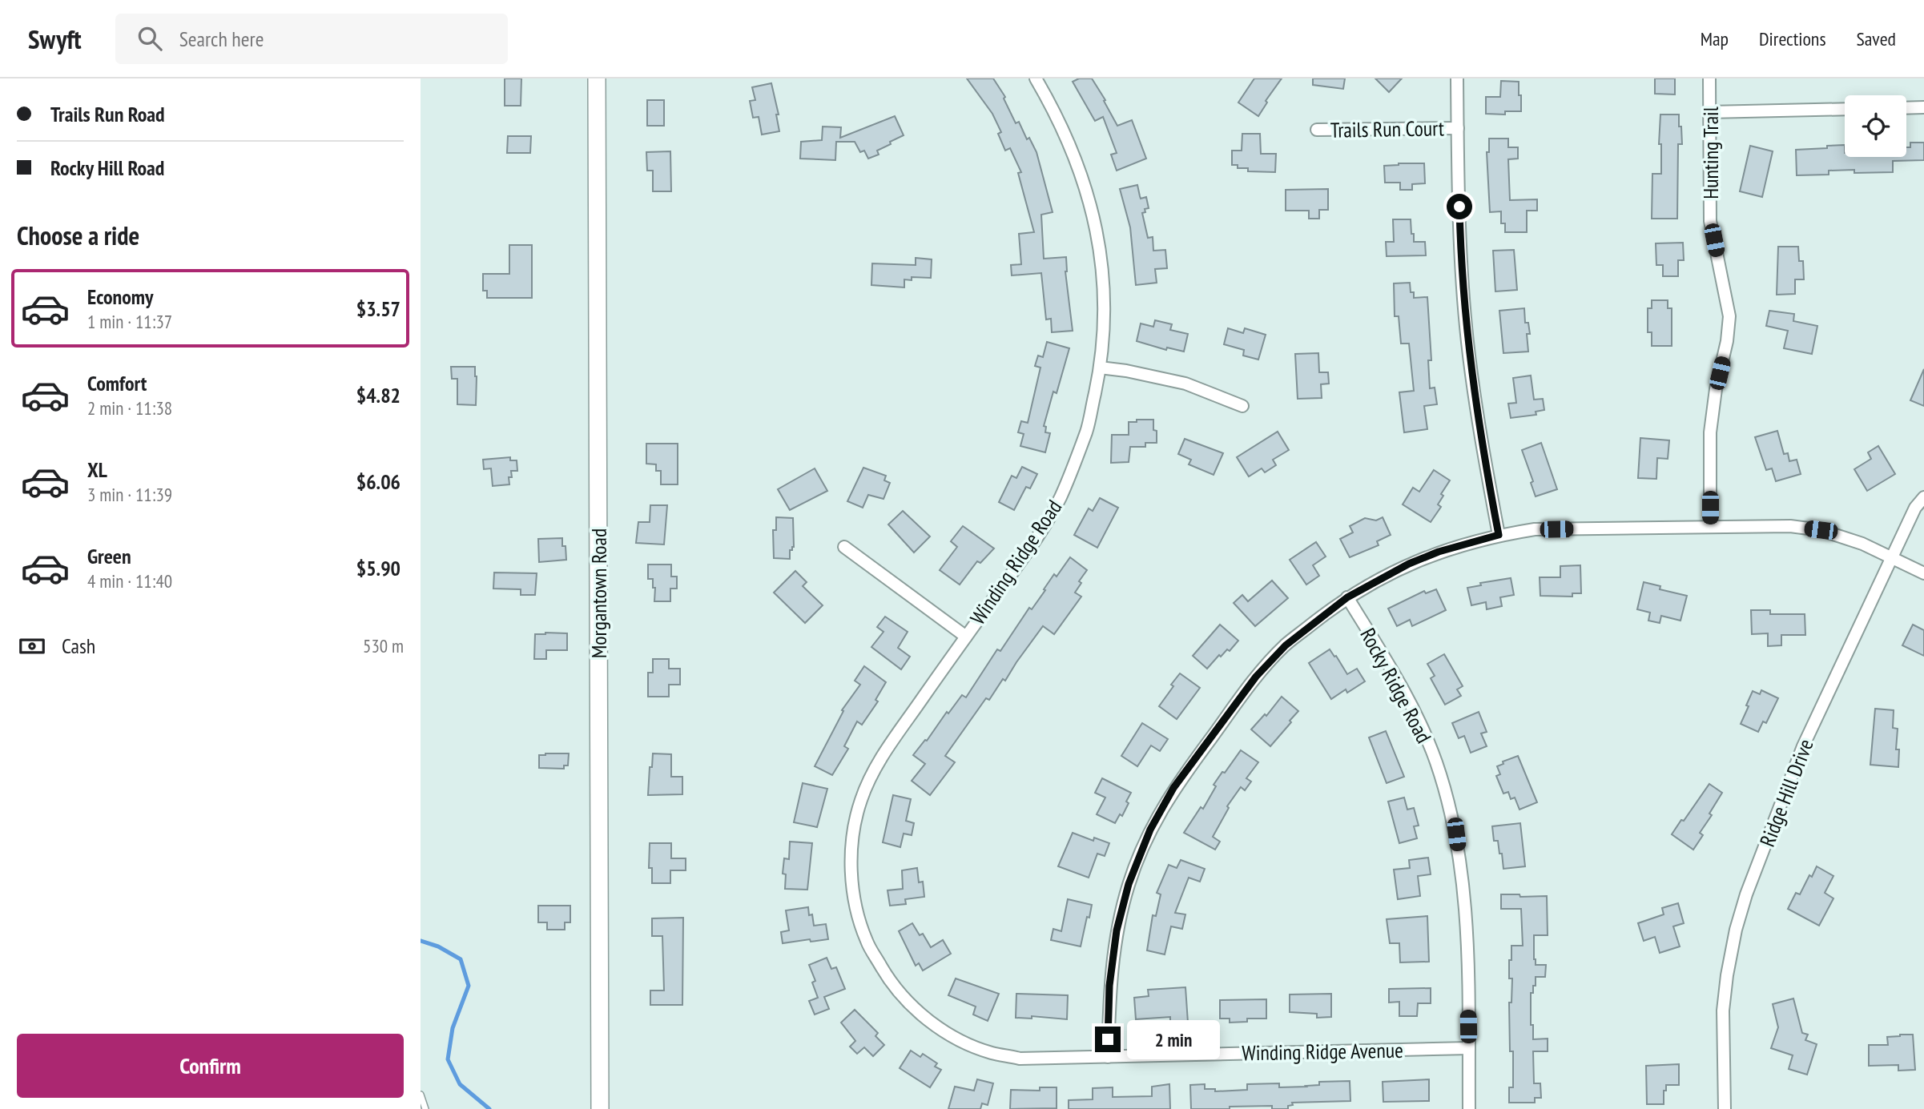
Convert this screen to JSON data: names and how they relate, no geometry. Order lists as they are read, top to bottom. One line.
{"streets":{"main road":["Morgantown Road"],"street":["Trails Run Court","Hunting Trail","Winding Ridge Road","Rocky Ridge Road","Ridge Hill Drive","Winding Ridge Avenue"]},"crossings":[["Winding Ridge Road","Winding Ridge Avenue"],["Rocky Ridge Road","Winding Ridge Avenue"]],"page":{"header":"Swyft","search":"Search here","nav":["Map","Directions","Saved"],"banner":["Trails Run Road","Rocky Hill Road"],"heading":"Choose a ride","list":[{"name":"Economy","note":"1 min · 11:37","value":"$3.57"},{"name":"Comfort","note":"2 min · 11:38","value":"$4.82"},{"name":"XL","note":"3 min · 11:39","value":"$6.06"},{"name":"Green","note":"4 min · 11:40","value":"$5.90"}],"pay":["Cash","530 m"],"bubble":"2 min","buttons":"Confirm"}}
